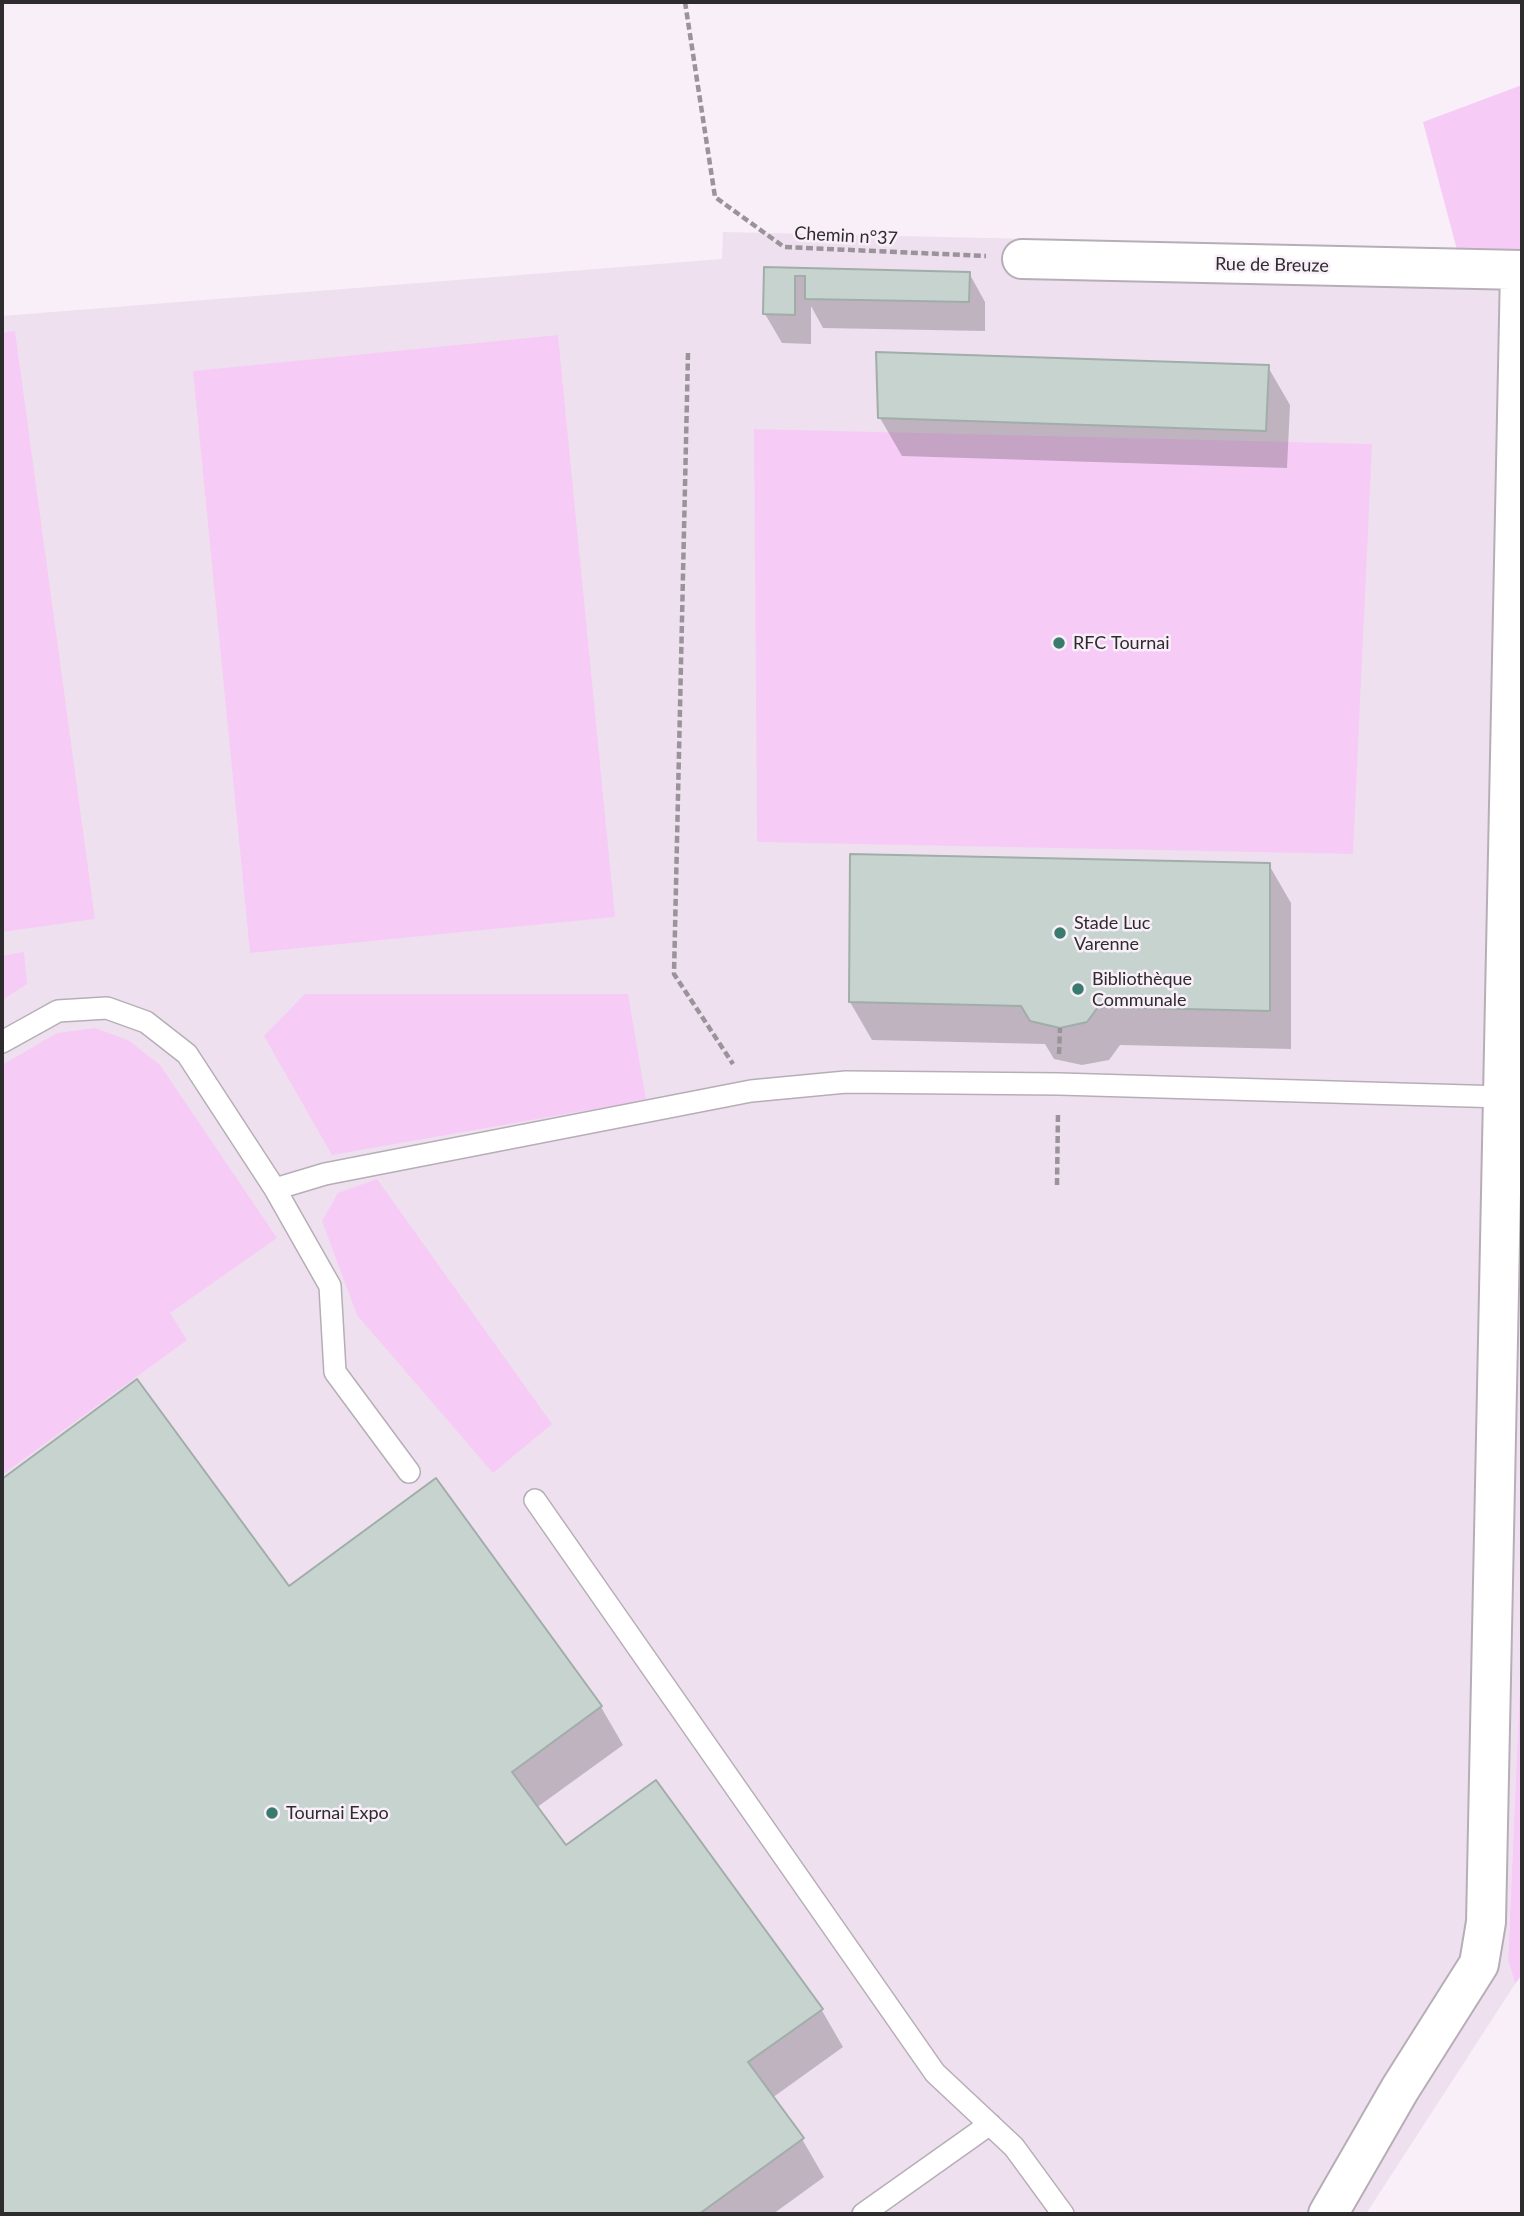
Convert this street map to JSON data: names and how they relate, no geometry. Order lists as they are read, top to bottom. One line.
{"streets":{"street":["Rue de Breuze"],"path":["Chemin n°37"]},"crossings":[["Chemin n°37","Rue de Breuze"]],"places":["RFC Tournai","Stade Luc Varenne","Bibliothèque Communale","Tournai Expo"]}
